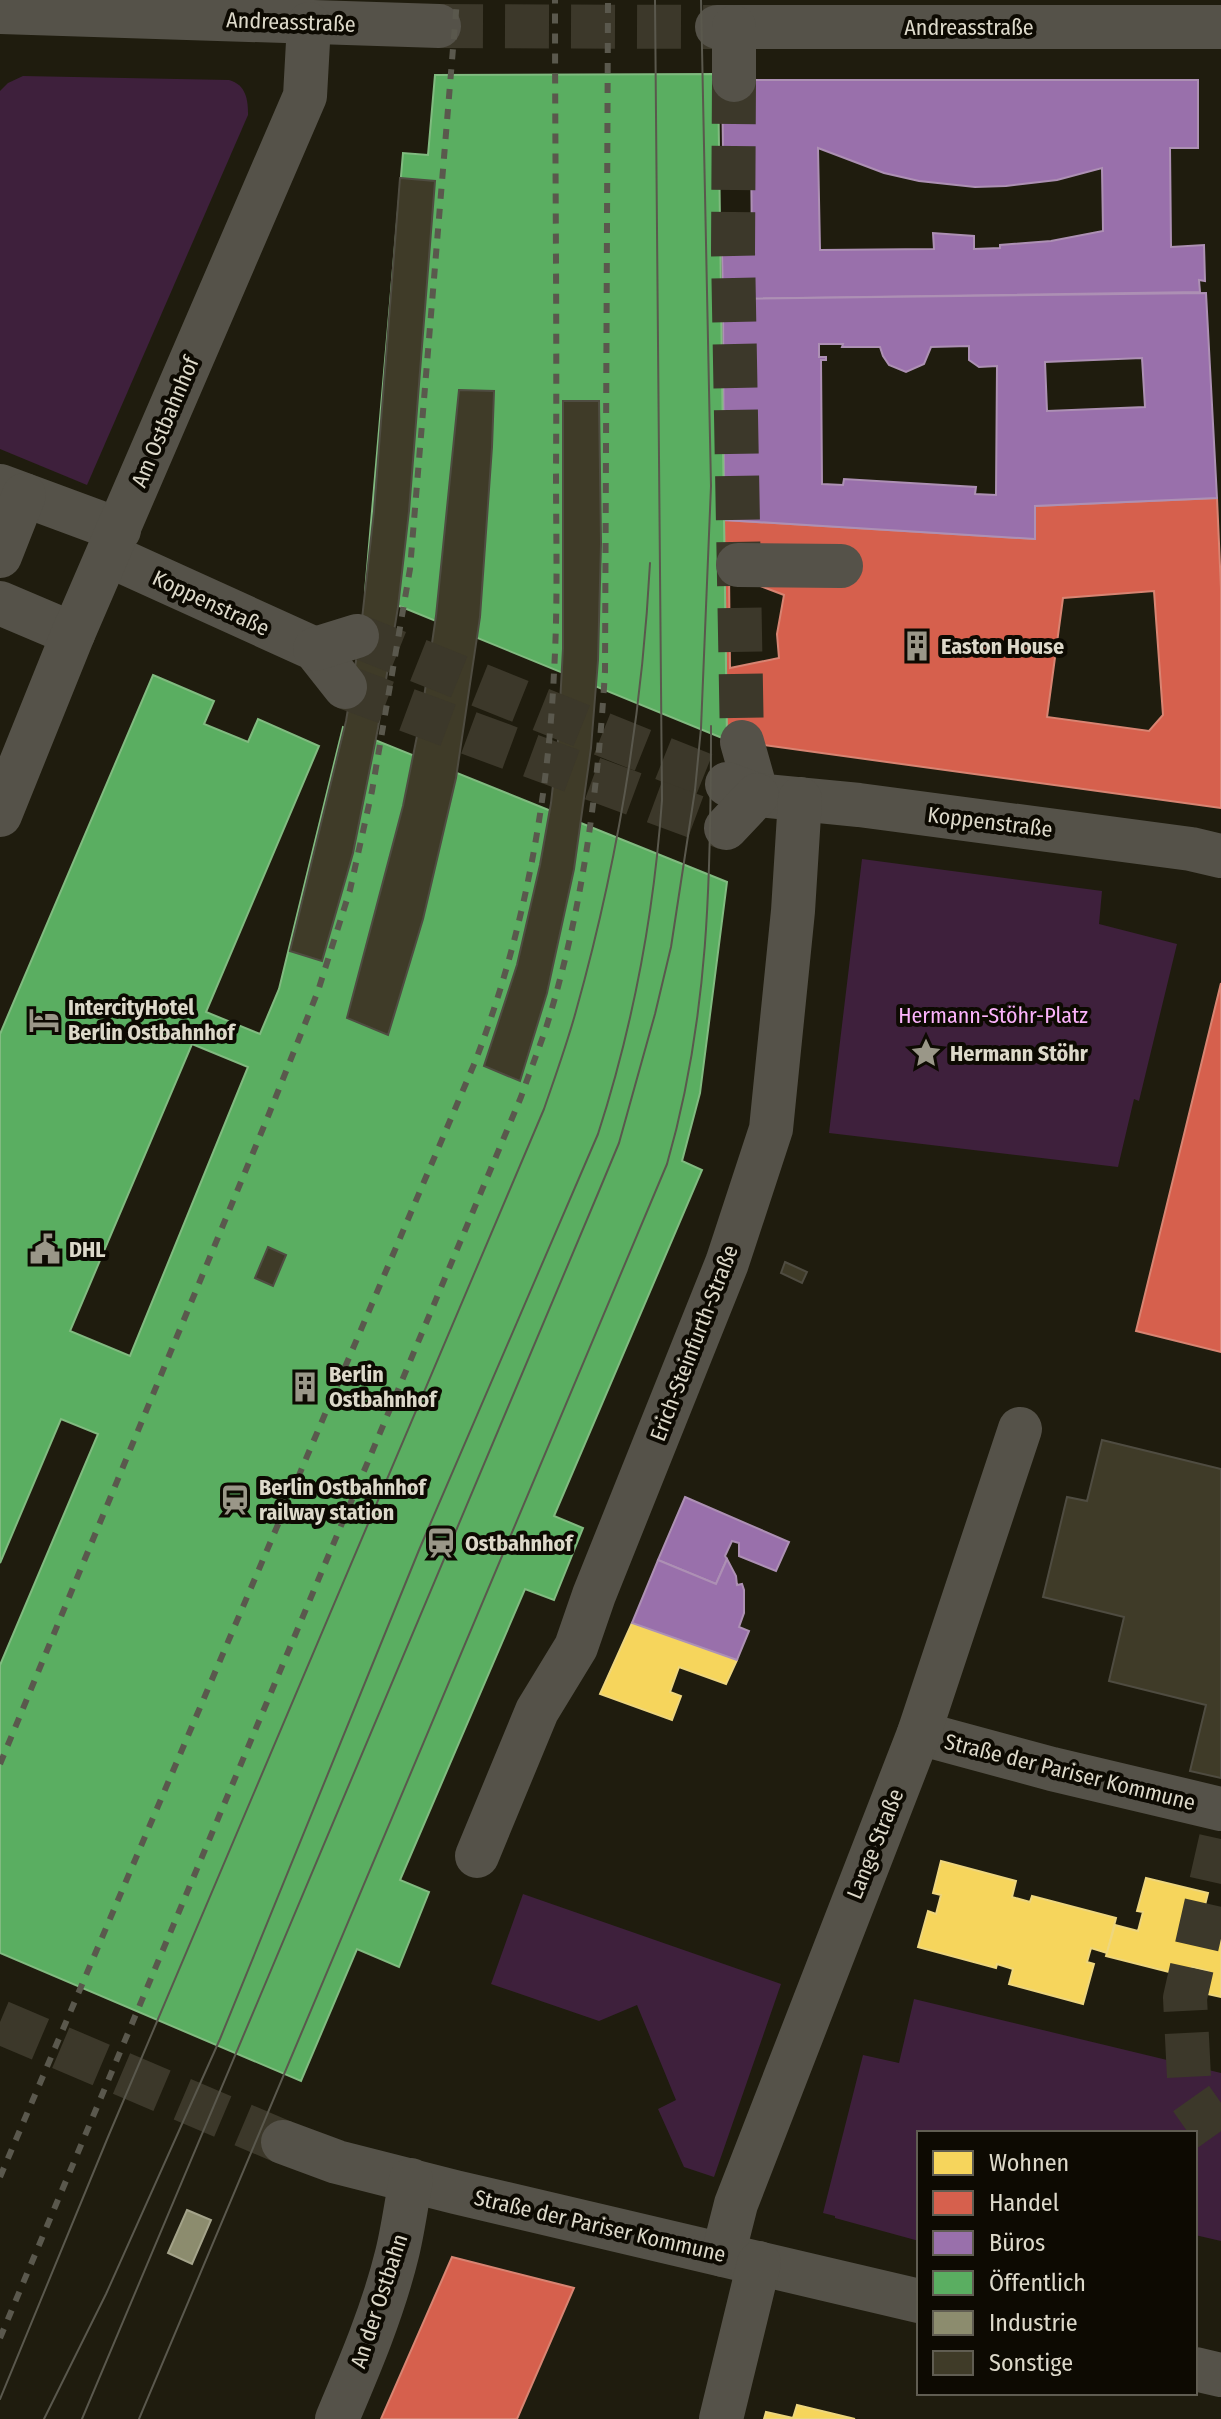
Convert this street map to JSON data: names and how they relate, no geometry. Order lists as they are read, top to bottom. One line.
{"streets":{"street":["Andreasstraße","Am Ostbahnhof","Koppenstraße","Erich-Steinfurth-Straße","Straße der Pariser Kommune","Lange Straße","An der Ostbahn"]},"crossings":[["Andreasstraße","Am Ostbahnhof"],["Am Ostbahnhof","Koppenstraße"],["Koppenstraße","Erich-Steinfurth-Straße"],["Straße der Pariser Kommune","Lange Straße"],["Straße der Pariser Kommune","An der Ostbahn"]],"parks":["Hermann-Stöhr-Platz"],"places":{"building":["Easton House","Berlin Ostbahnhof"],"hotel":["IntercityHotel Berlin Ostbahnhof"],"place":["Hermann Stöhr"],"public building":["DHL"],"station":["Berlin Ostbahnhof railway station","Ostbahnhof"]},"legend":["Wohnen","Handel","Büros","Öffentlich","Industrie","Sonstige"]}
